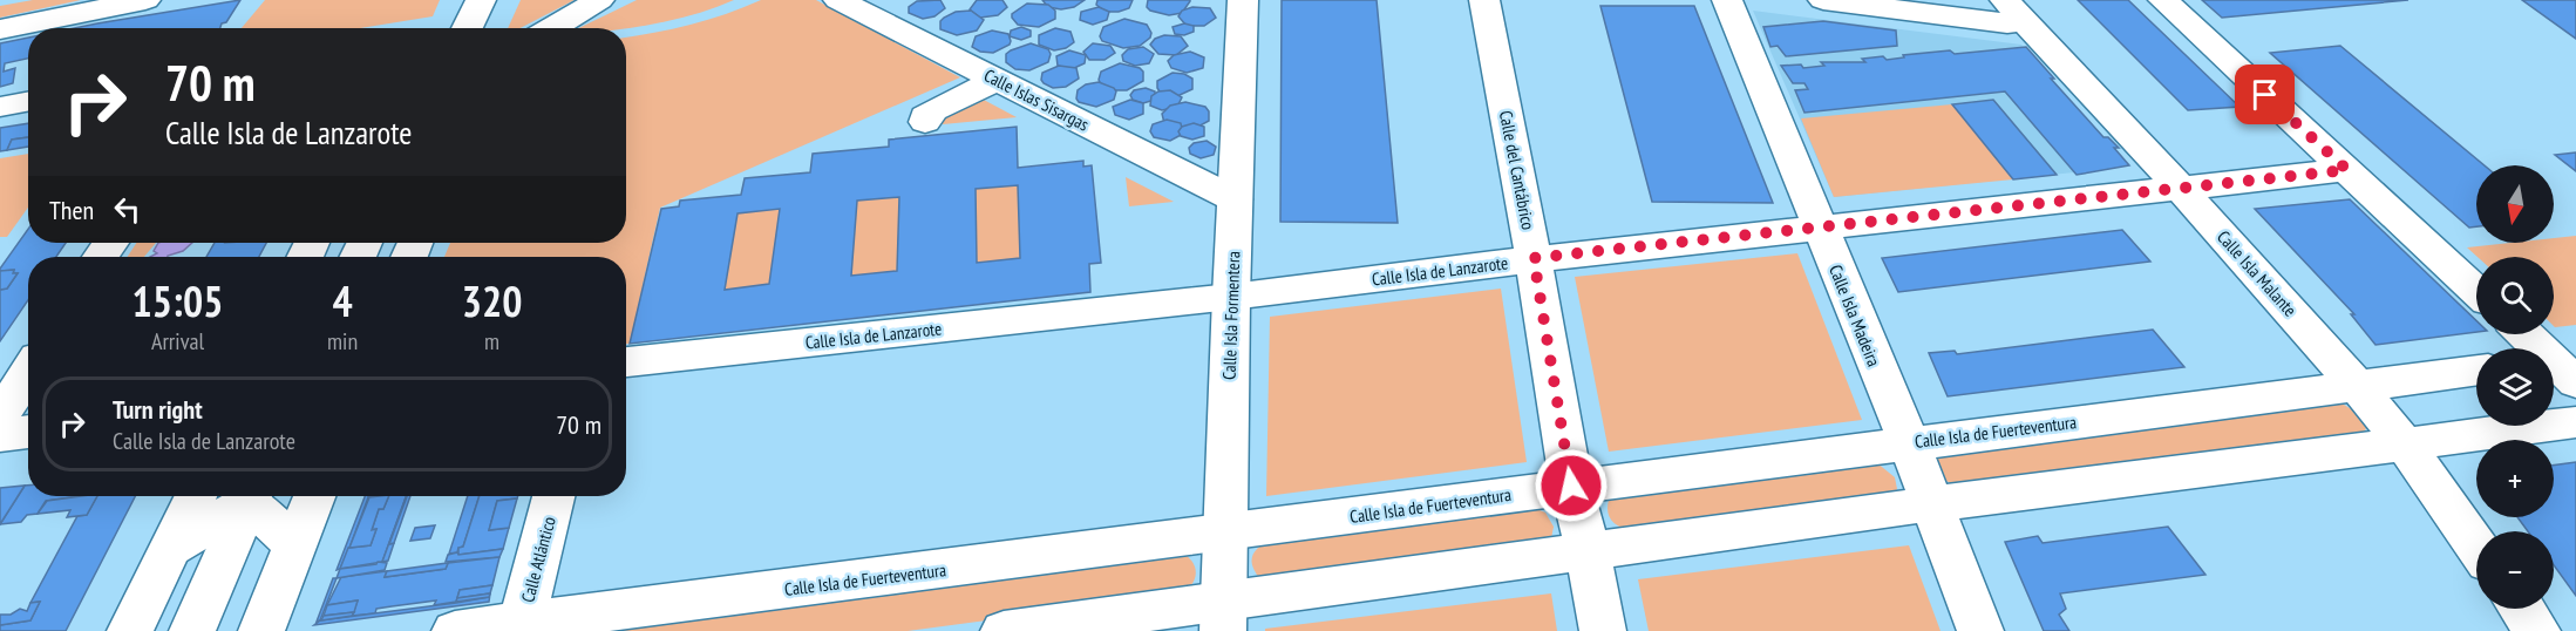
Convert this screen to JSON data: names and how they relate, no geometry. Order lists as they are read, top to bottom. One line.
{"streets":{"street":["Calle Islas Sisargas","Calle del Cantábrico","Calle Isla de Lanzarote","Calle Isla Malante","Calle Isla Formentera","Calle Isla Madeira","Calle Isla de Fuerteventura","Calle Atlántico"]},"crossings":[["Calle Islas Sisargas","Calle Isla Formentera"],["Calle del Cantábrico","Calle Isla de Lanzarote"],["Calle del Cantábrico","Calle Isla de Fuerteventura"],["Calle Isla de Lanzarote","Calle Isla Malante"],["Calle Isla de Lanzarote","Calle Isla Formentera"],["Calle Isla de Lanzarote","Calle Isla Madeira"],["Calle Isla Malante","Calle Isla de Fuerteventura"],["Calle Isla Formentera","Calle Isla de Fuerteventura"],["Calle Isla Madeira","Calle Isla de Fuerteventura"],["Calle Isla de Fuerteventura","Calle Atlántico"]],"north":"bottom","page":{"turn":["70 m","Calle Isla de Lanzarote"],"map_buttons":["+","−"],"then":"Then","eta":["15:05","Arrival","4","min","320","m"],"list":[{"name":"Turn right","note":"Calle Isla de Lanzarote","value":"70 m"}]}}
